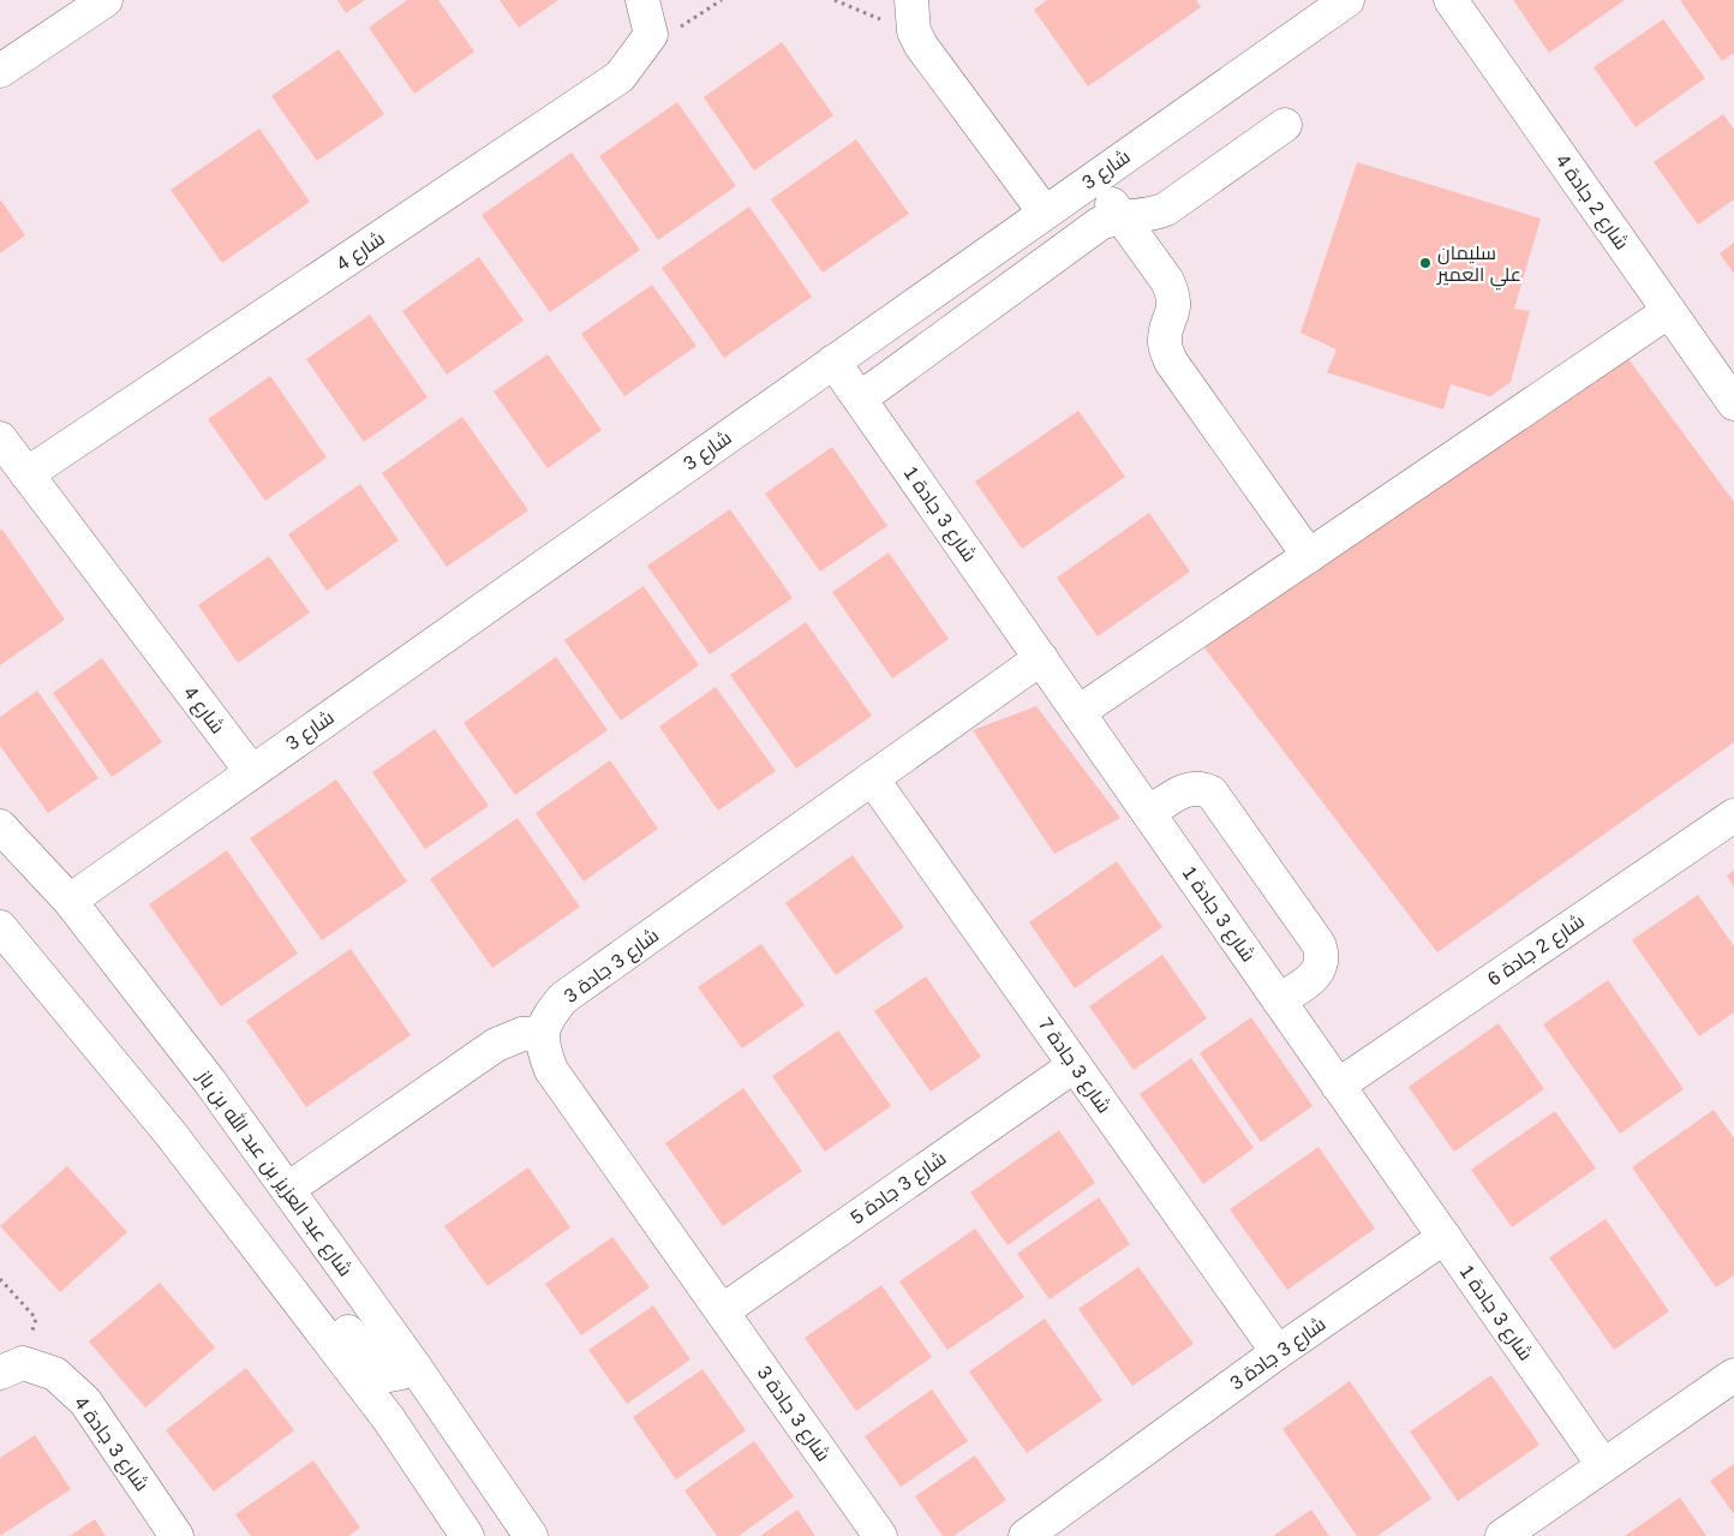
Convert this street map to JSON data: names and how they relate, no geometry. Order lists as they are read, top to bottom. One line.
{"streets":{"street":["شارع 3","شارع 2 جادة 4","شارع 4","شارع 3 جادة 1","شارع 2 جادة 6","شارع 3 جادة 3","شارع 3 جادة 7","شارع عبد العزيز بن عبد الله بن باز","شارع 3 جادة 5","شارع 3 جادة 4"]},"crossings":[["شارع 3","شارع 4"],["شارع 3","شارع 3 جادة 1"],["شارع 3","شارع عبد العزيز بن عبد الله بن باز"],["شارع 3 جادة 1","شارع 2 جادة 6"],["شارع 3 جادة 1","شارع 3 جادة 3"],["شارع 3 جادة 3","شارع 3 جادة 7"],["شارع 3 جادة 3","شارع 3 جادة 5"],["شارع 3 جادة 7","شارع 3 جادة 5"]],"places":["سليمان علي العمير"]}
